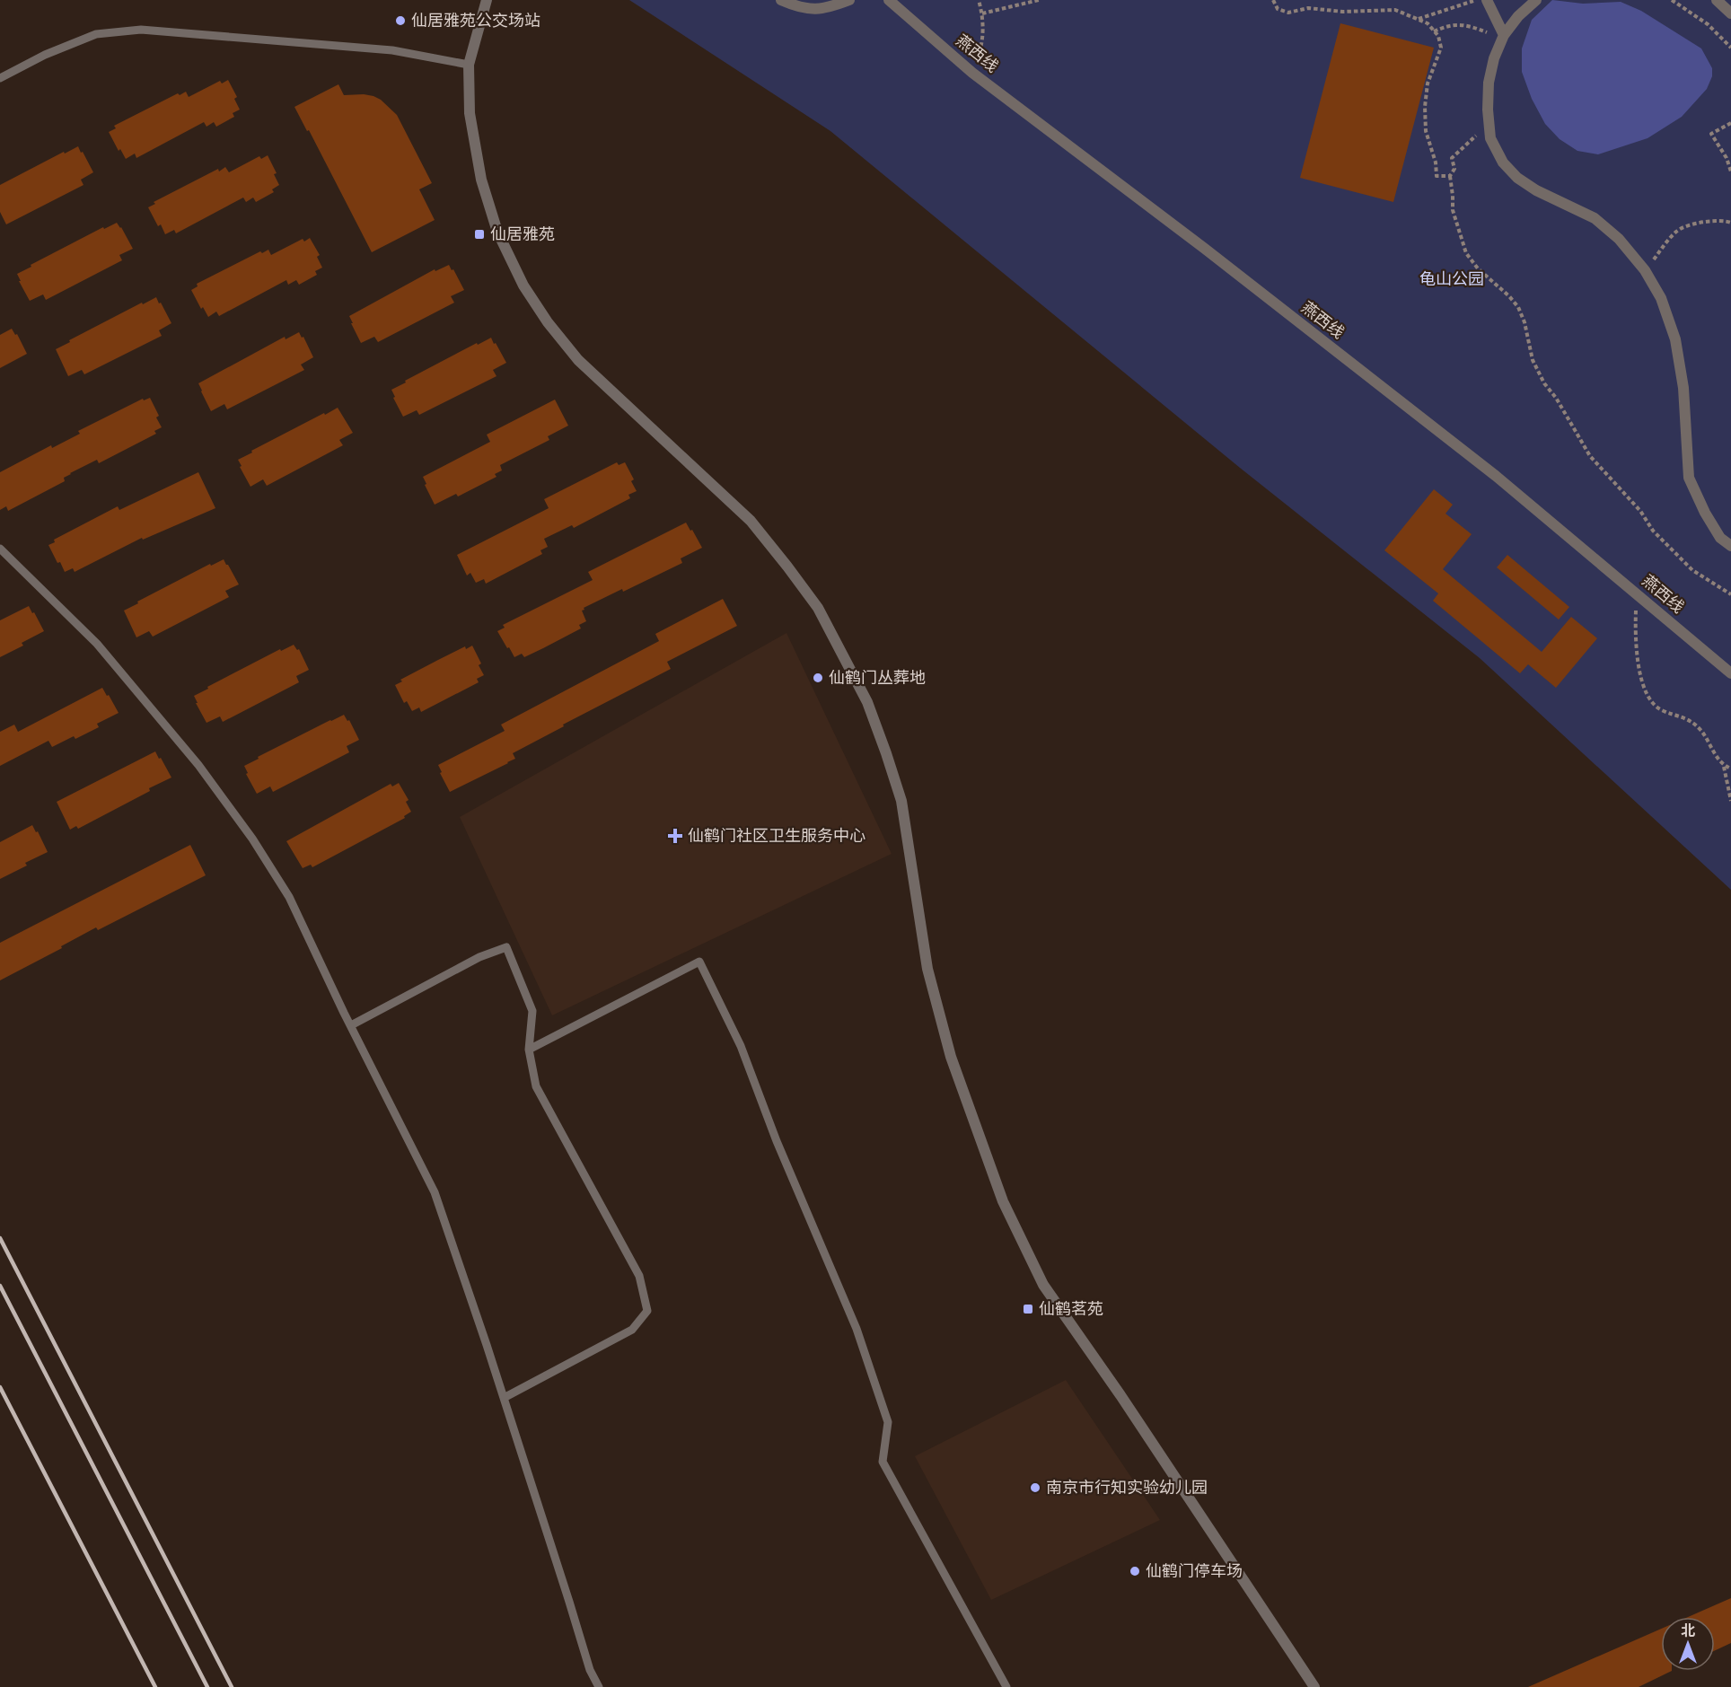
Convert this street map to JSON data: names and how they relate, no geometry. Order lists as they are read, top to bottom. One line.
{"streets":{"street":["燕西线"]},"parks":["龟山公园"],"places":{"other":["仙居雅苑公交场站","仙鹤门丛葬地","南京市行知实验幼儿园","仙鹤门停车场"],"transit":["仙居雅苑","仙鹤茗苑"],"health":["仙鹤门社区卫生服务中心"]},"north":"top"}
